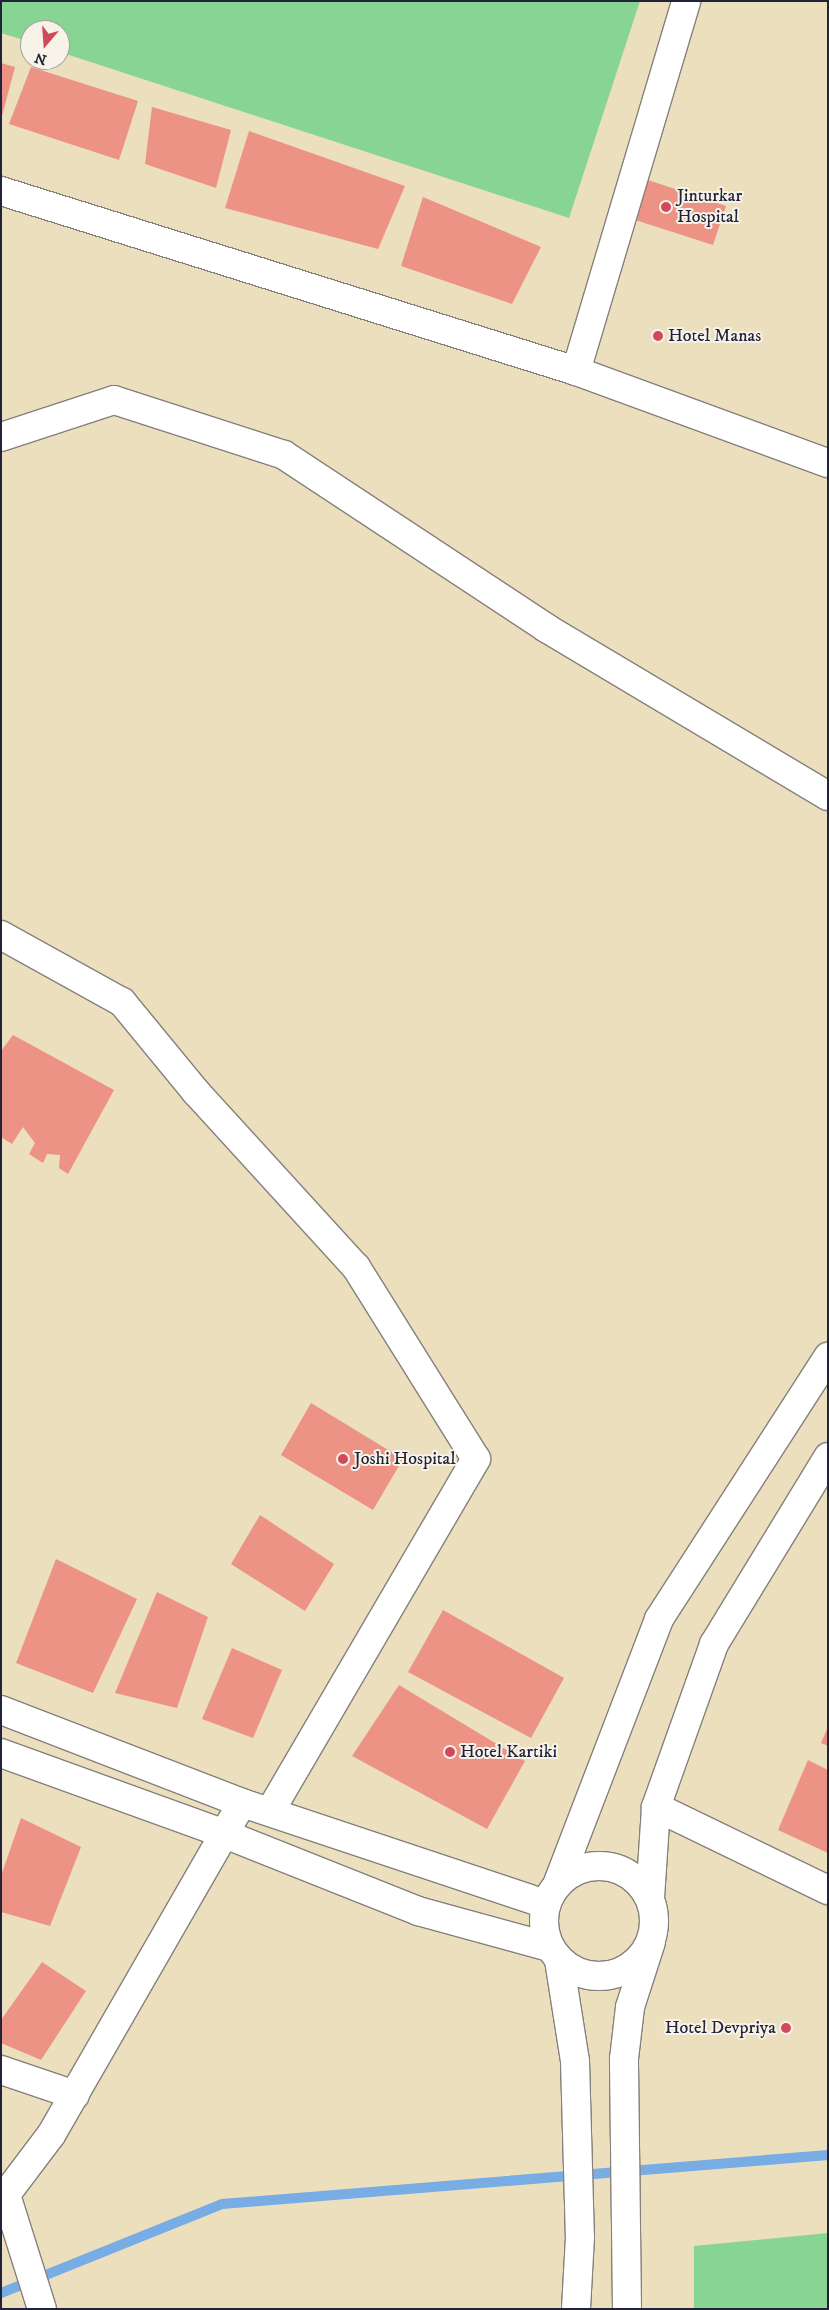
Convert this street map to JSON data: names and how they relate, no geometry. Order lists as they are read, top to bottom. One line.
{"places":["Jinturkar Hospital","Hotel Manas","Joshi Hospital","Hotel Kartiki","Hotel Devpriya"],"north":"bottom"}
